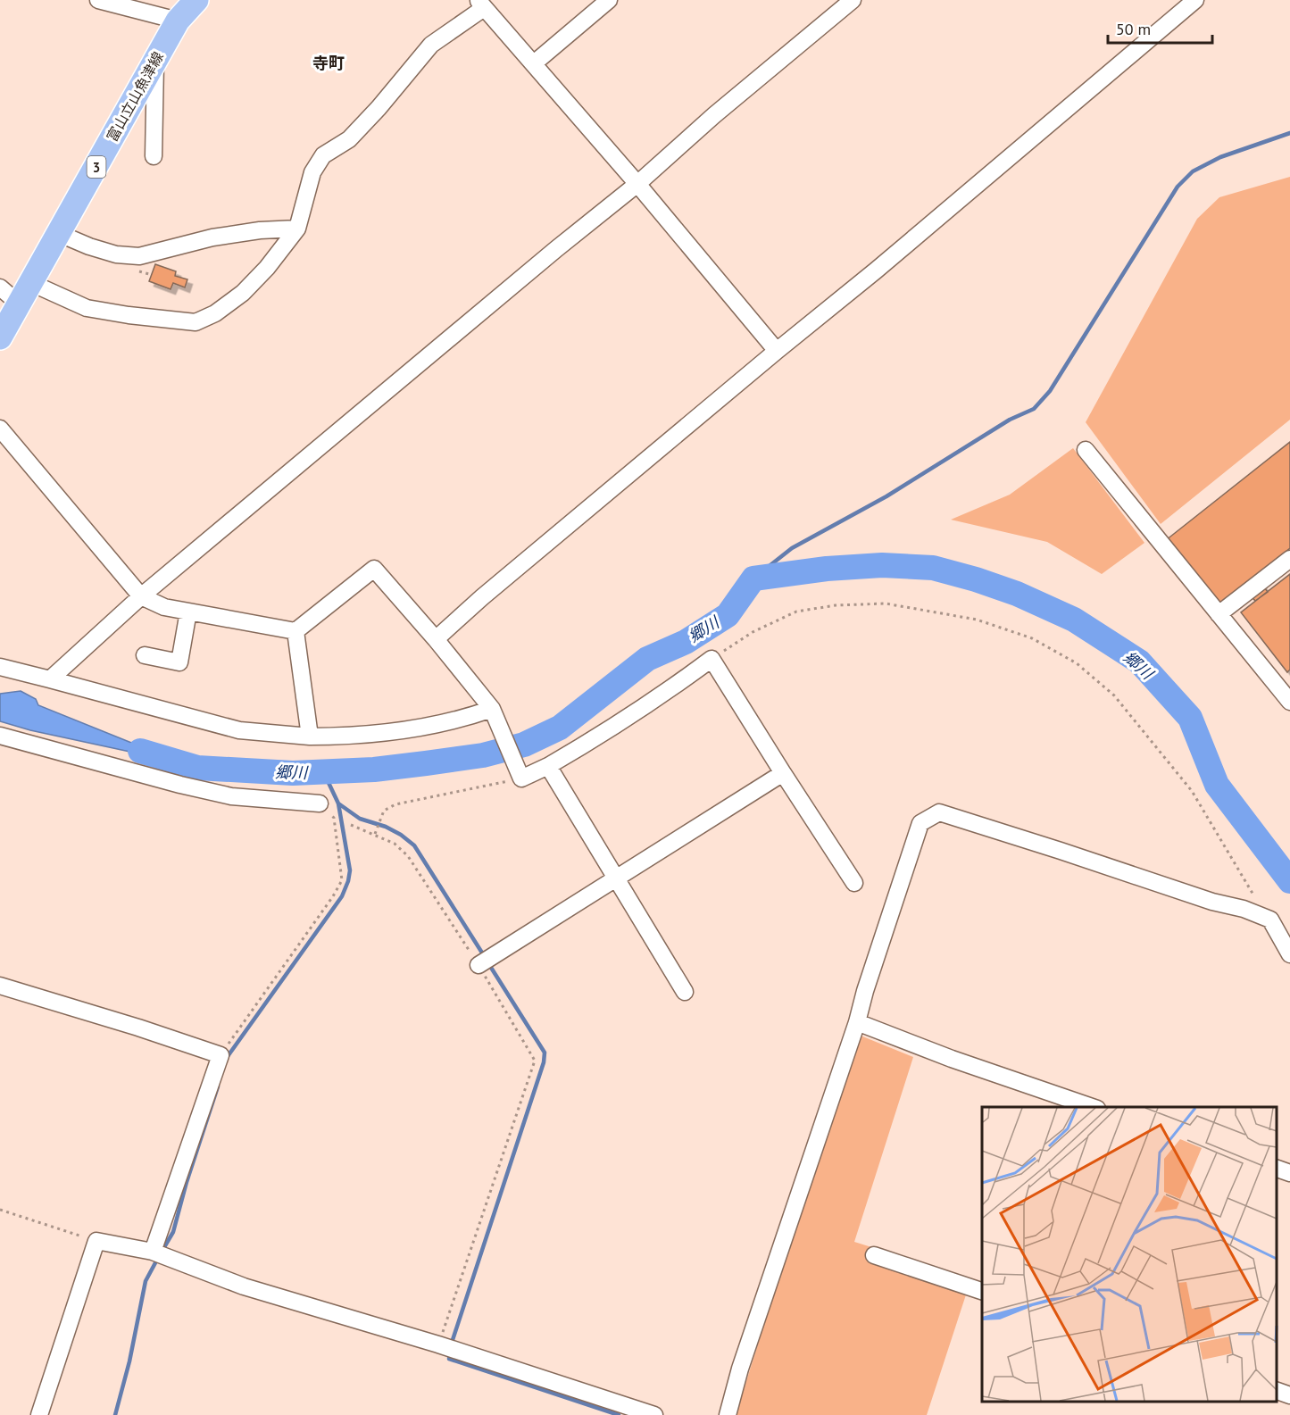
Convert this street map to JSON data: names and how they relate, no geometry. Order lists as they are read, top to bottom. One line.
{"streets":{"main road":["富山立山魚津線","3"]},"districts":["寺町"],"water":["郷川"],"scale_bar":"50 m"}
